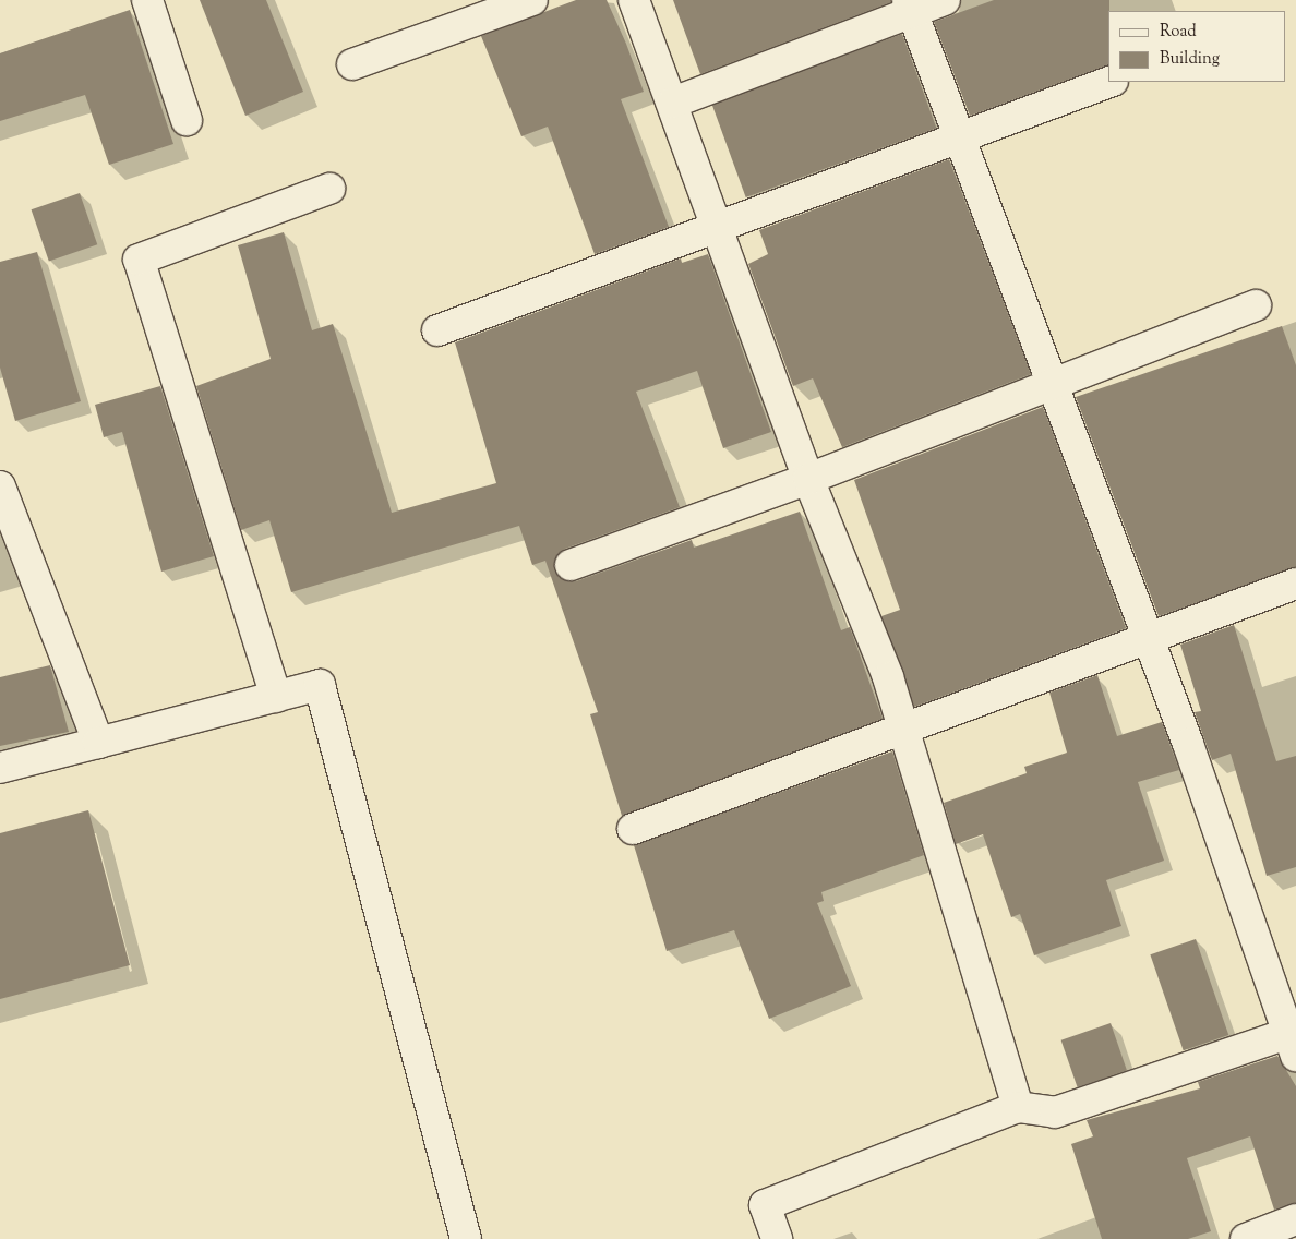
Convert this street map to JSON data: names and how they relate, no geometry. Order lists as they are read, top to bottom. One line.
{"legend":["Road","Building"]}
